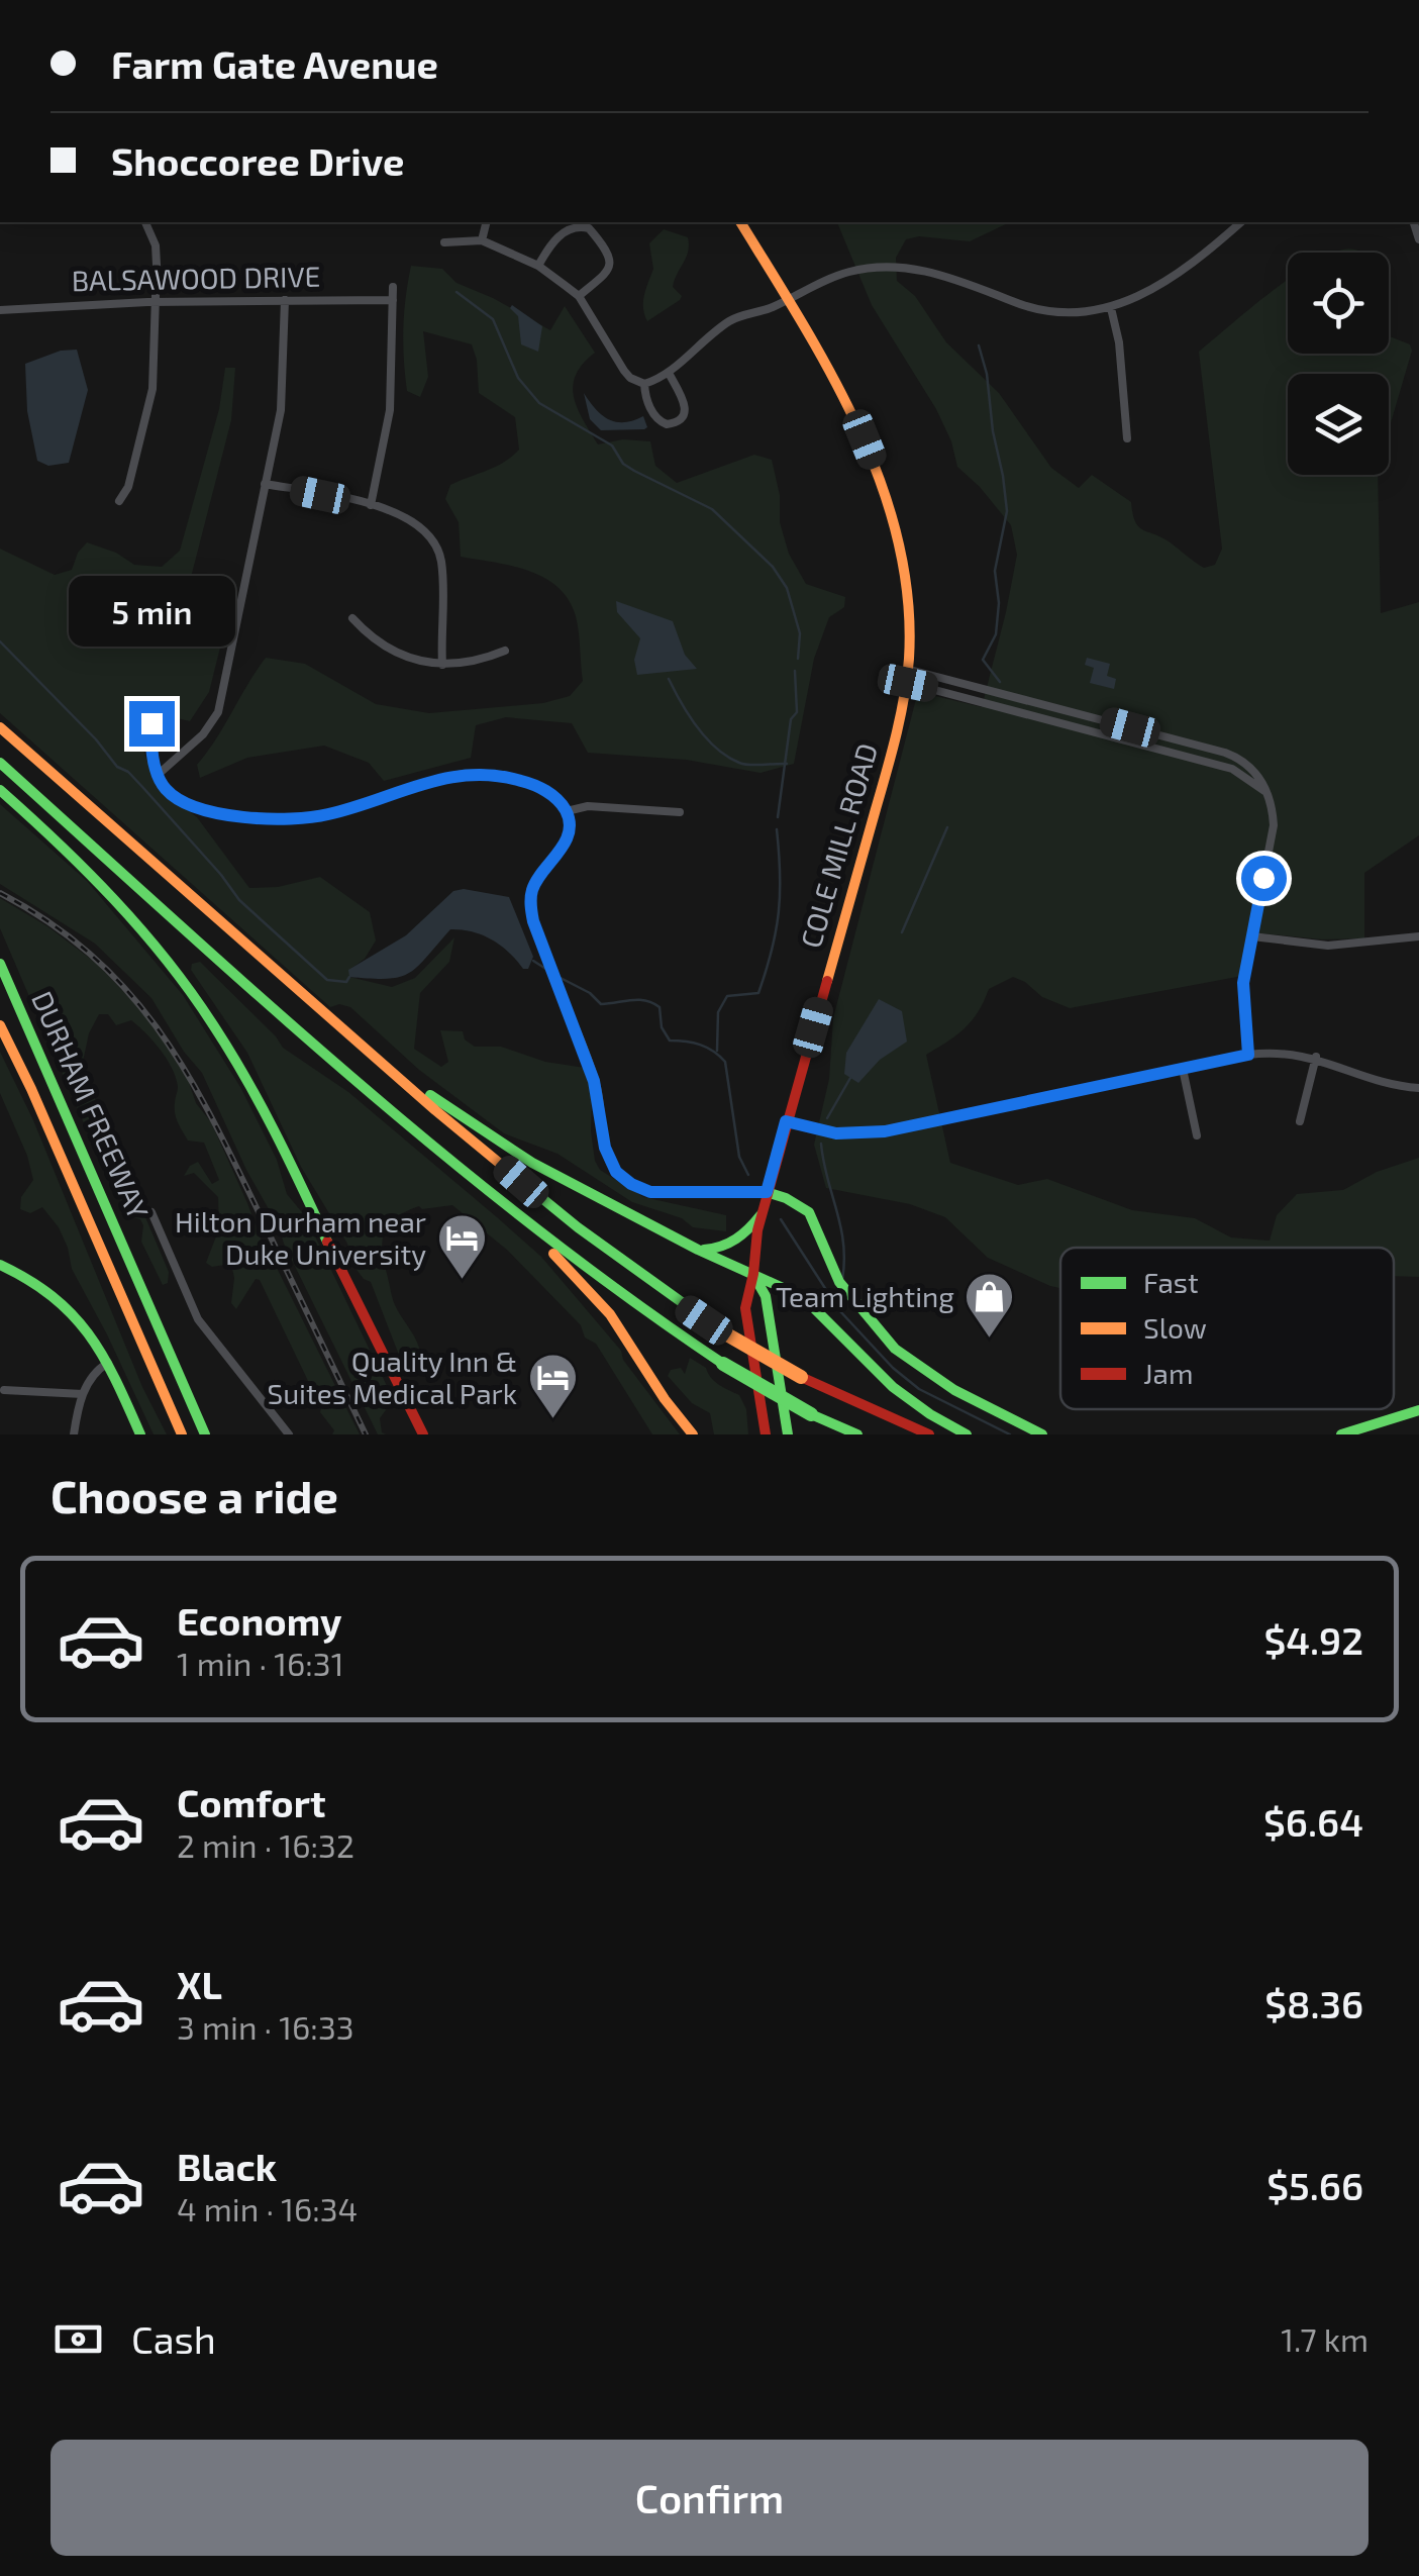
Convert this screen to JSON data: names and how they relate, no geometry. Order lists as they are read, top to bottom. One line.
{"streets":{"main road":["COLE MILL ROAD","DURHAM FREEWAY"],"street":["BALSAWOOD DRIVE"]},"places":{"hotel":["Hilton Durham near Duke University","Quality Inn & Suites Medical Park"],"shop":["Team Lighting"]},"legend":["Fast","Slow","Jam"],"page":{"banner":["Farm Gate Avenue","Shoccoree Drive"],"bubble":"5 min","heading":"Choose a ride","list":[{"name":"Economy","note":"1 min · 16:31","value":"$4.92"},{"name":"Comfort","note":"2 min · 16:32","value":"$6.64"},{"name":"XL","note":"3 min · 16:33","value":"$8.36"},{"name":"Black","note":"4 min · 16:34","value":"$5.66"}],"pay":["Cash","1.7 km"],"buttons":"Confirm"}}
